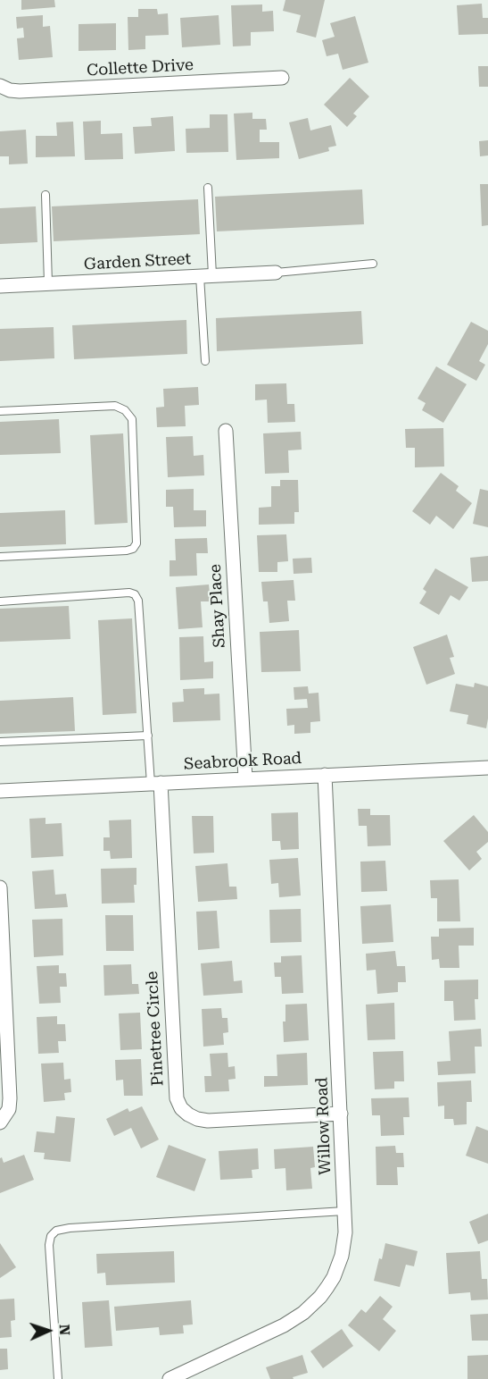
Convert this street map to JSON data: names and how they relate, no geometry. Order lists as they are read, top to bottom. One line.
{"streets":{"street":["Collette Drive","Garden Street","Shay Place","Seabrook Road","Pinetree Circle","Willow Road"]},"crossings":[["Shay Place","Seabrook Road"],["Seabrook Road","Pinetree Circle"],["Seabrook Road","Willow Road"],["Pinetree Circle","Willow Road"]],"north":"right"}
